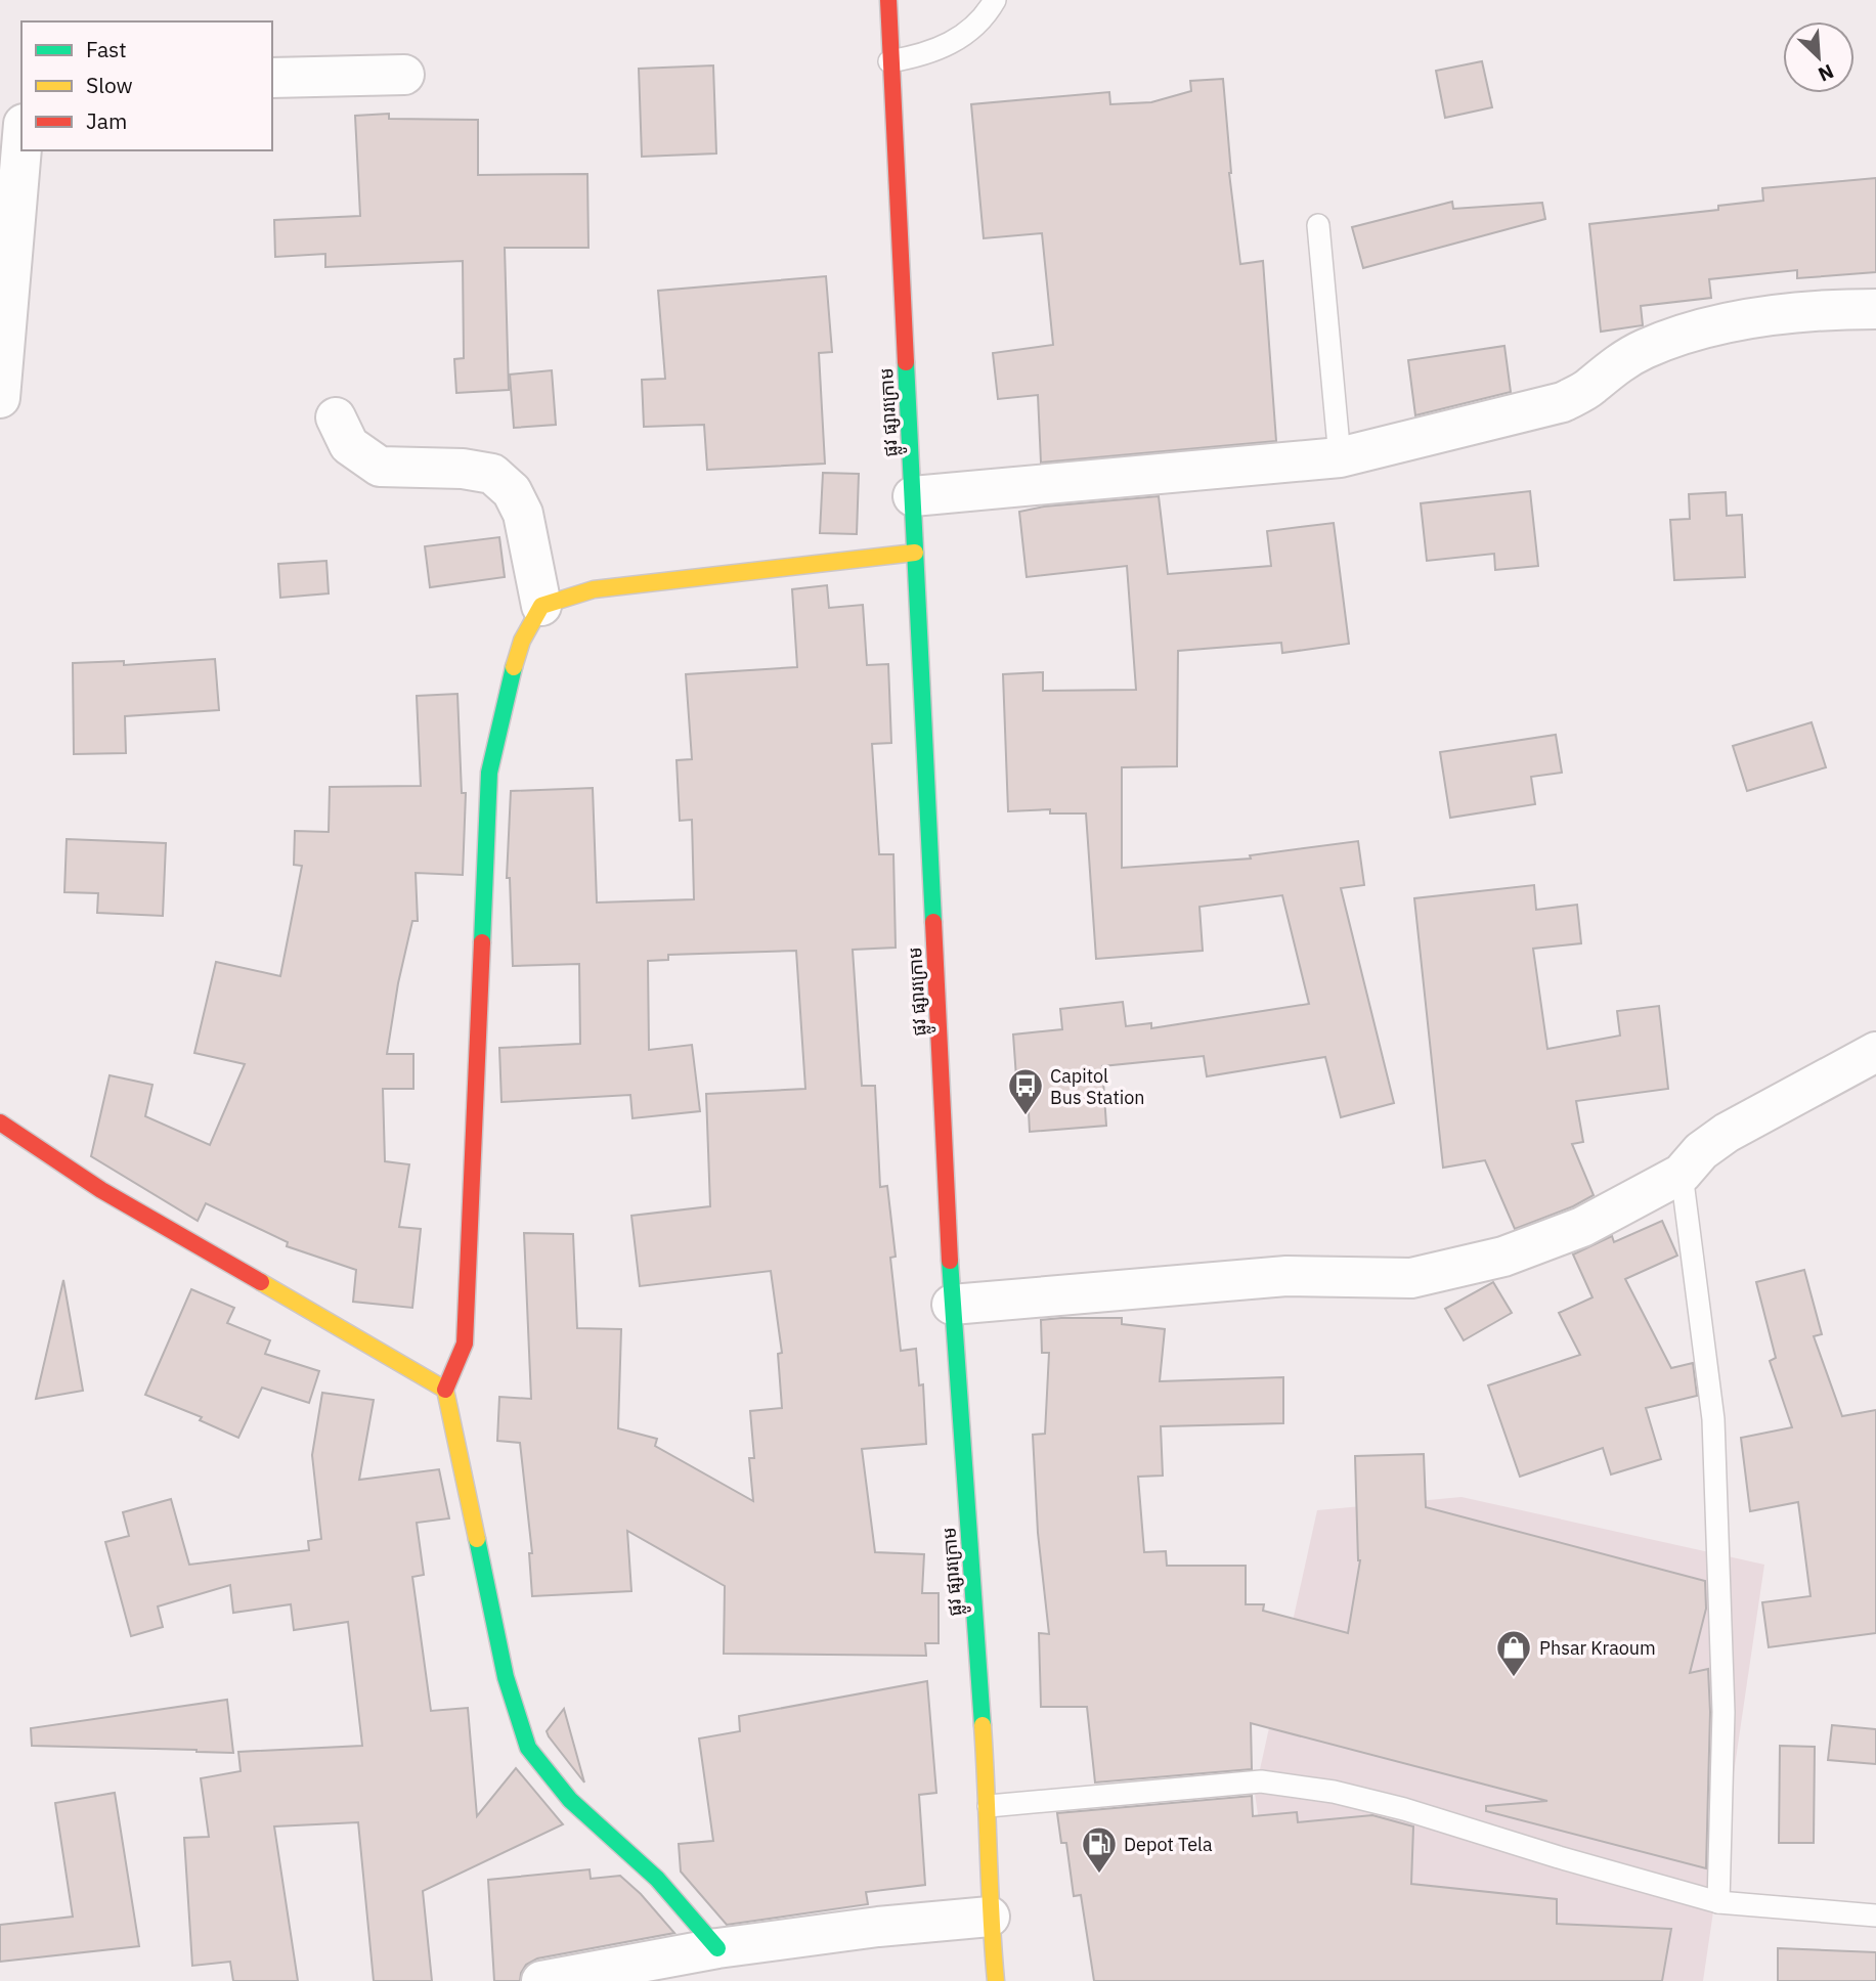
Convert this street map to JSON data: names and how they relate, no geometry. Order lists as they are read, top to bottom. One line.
{"streets":{"street":["ផ្លូវ ផ្សារក្រោម"]},"places":{"bus stop":["Capitol Bus Station"],"shop":["Phsar Kraoum"],"fuel station":["Depot Tela"]},"legend":["Fast","Slow","Jam"],"north":"bottom right"}
